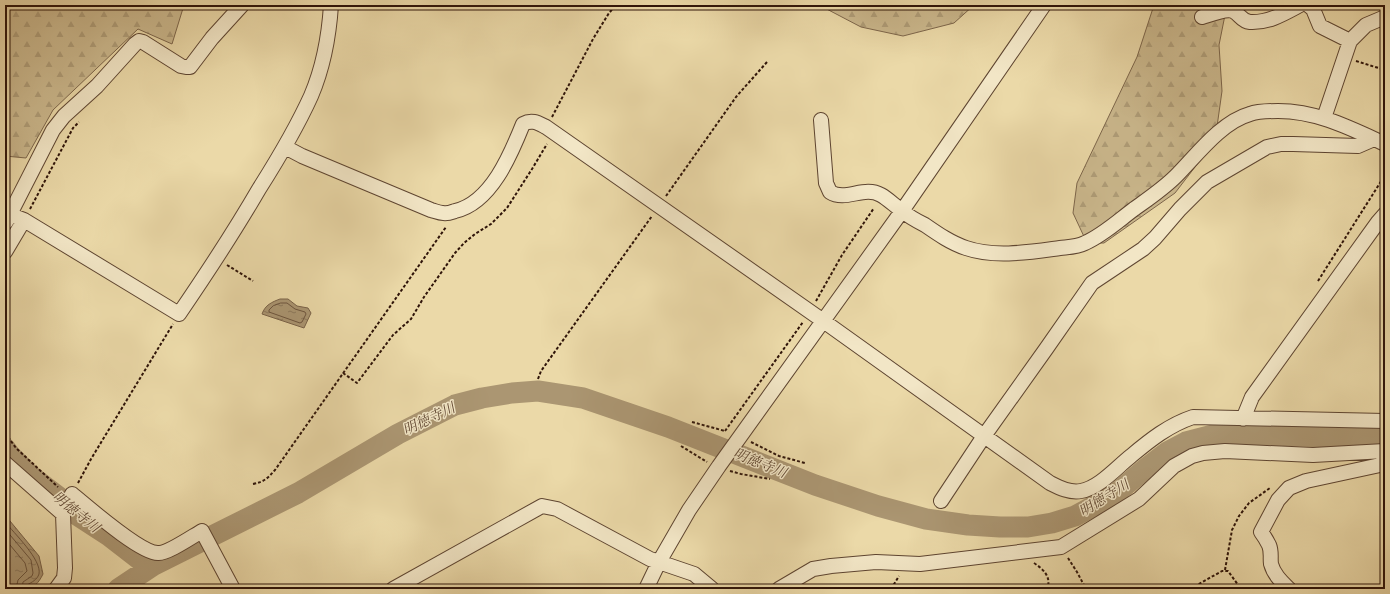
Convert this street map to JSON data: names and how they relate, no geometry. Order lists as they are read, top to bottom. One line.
{"water":["明徳寺川"]}
